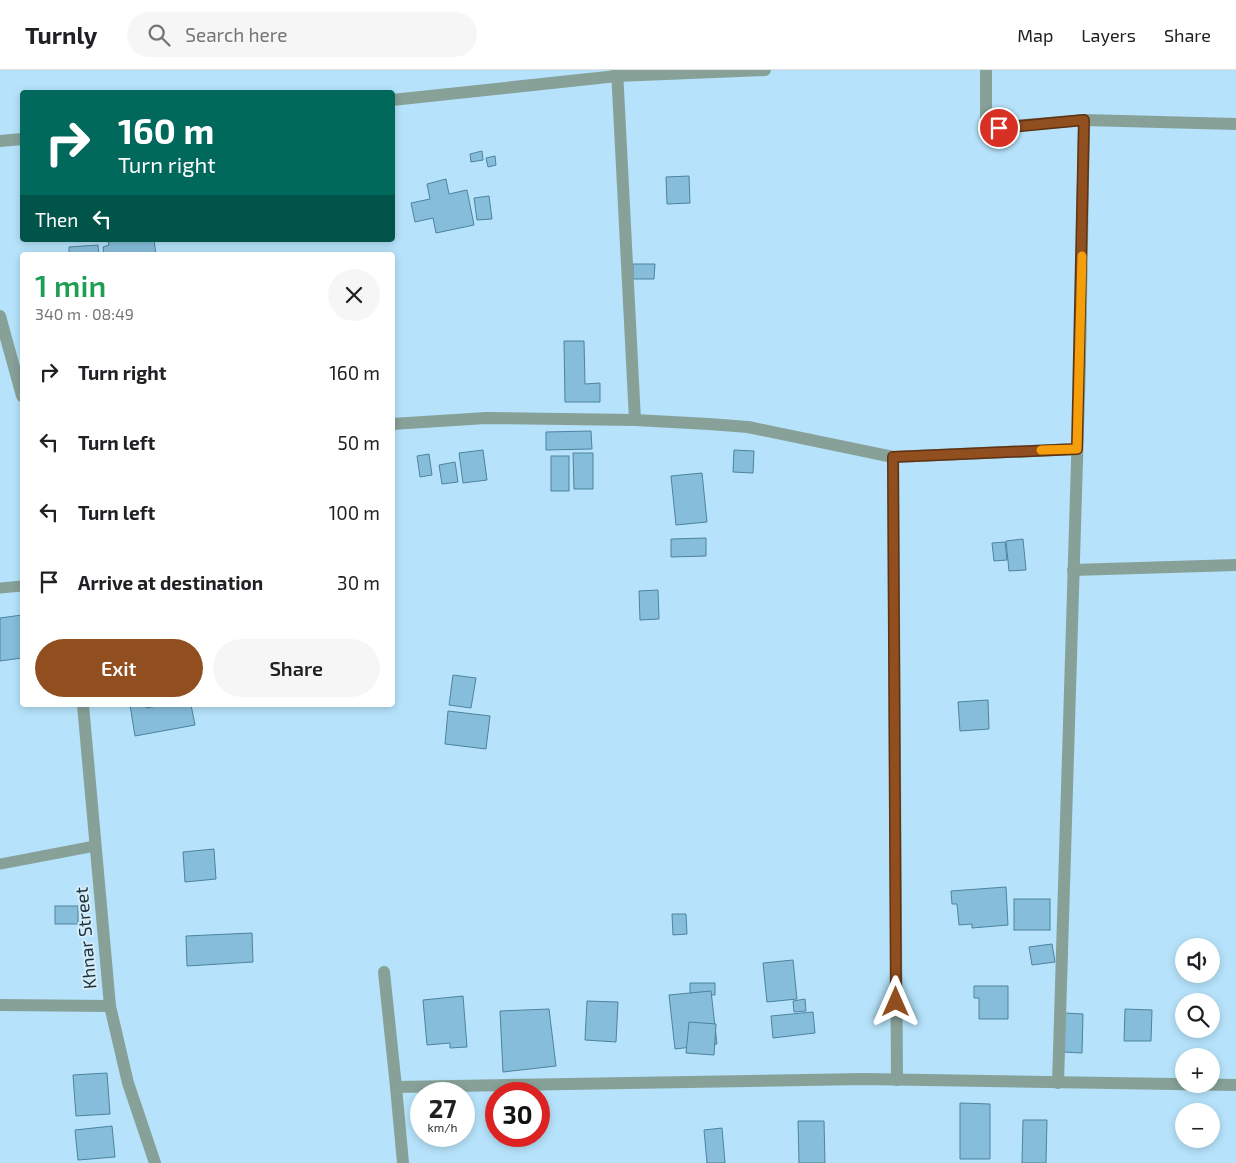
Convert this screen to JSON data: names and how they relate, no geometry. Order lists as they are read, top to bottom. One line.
{"streets":{"street":["Khnar Street"]},"page":{"header":"Turnly","search":"Search here","nav":["Map","Layers","Share"],"turn":["160 m","Turn right"],"then":"Then","heading":["1 min","340 m · 08:49"],"list":[{"name":"Turn right","value":"160 m"},{"name":"Turn left","value":"50 m"},{"name":"Turn left","value":"100 m"},{"name":"Arrive at destination","value":"30 m"}],"buttons":["Exit","Share"],"map_buttons":["+","−"],"speed":"27 km/h","limit":"30"}}
